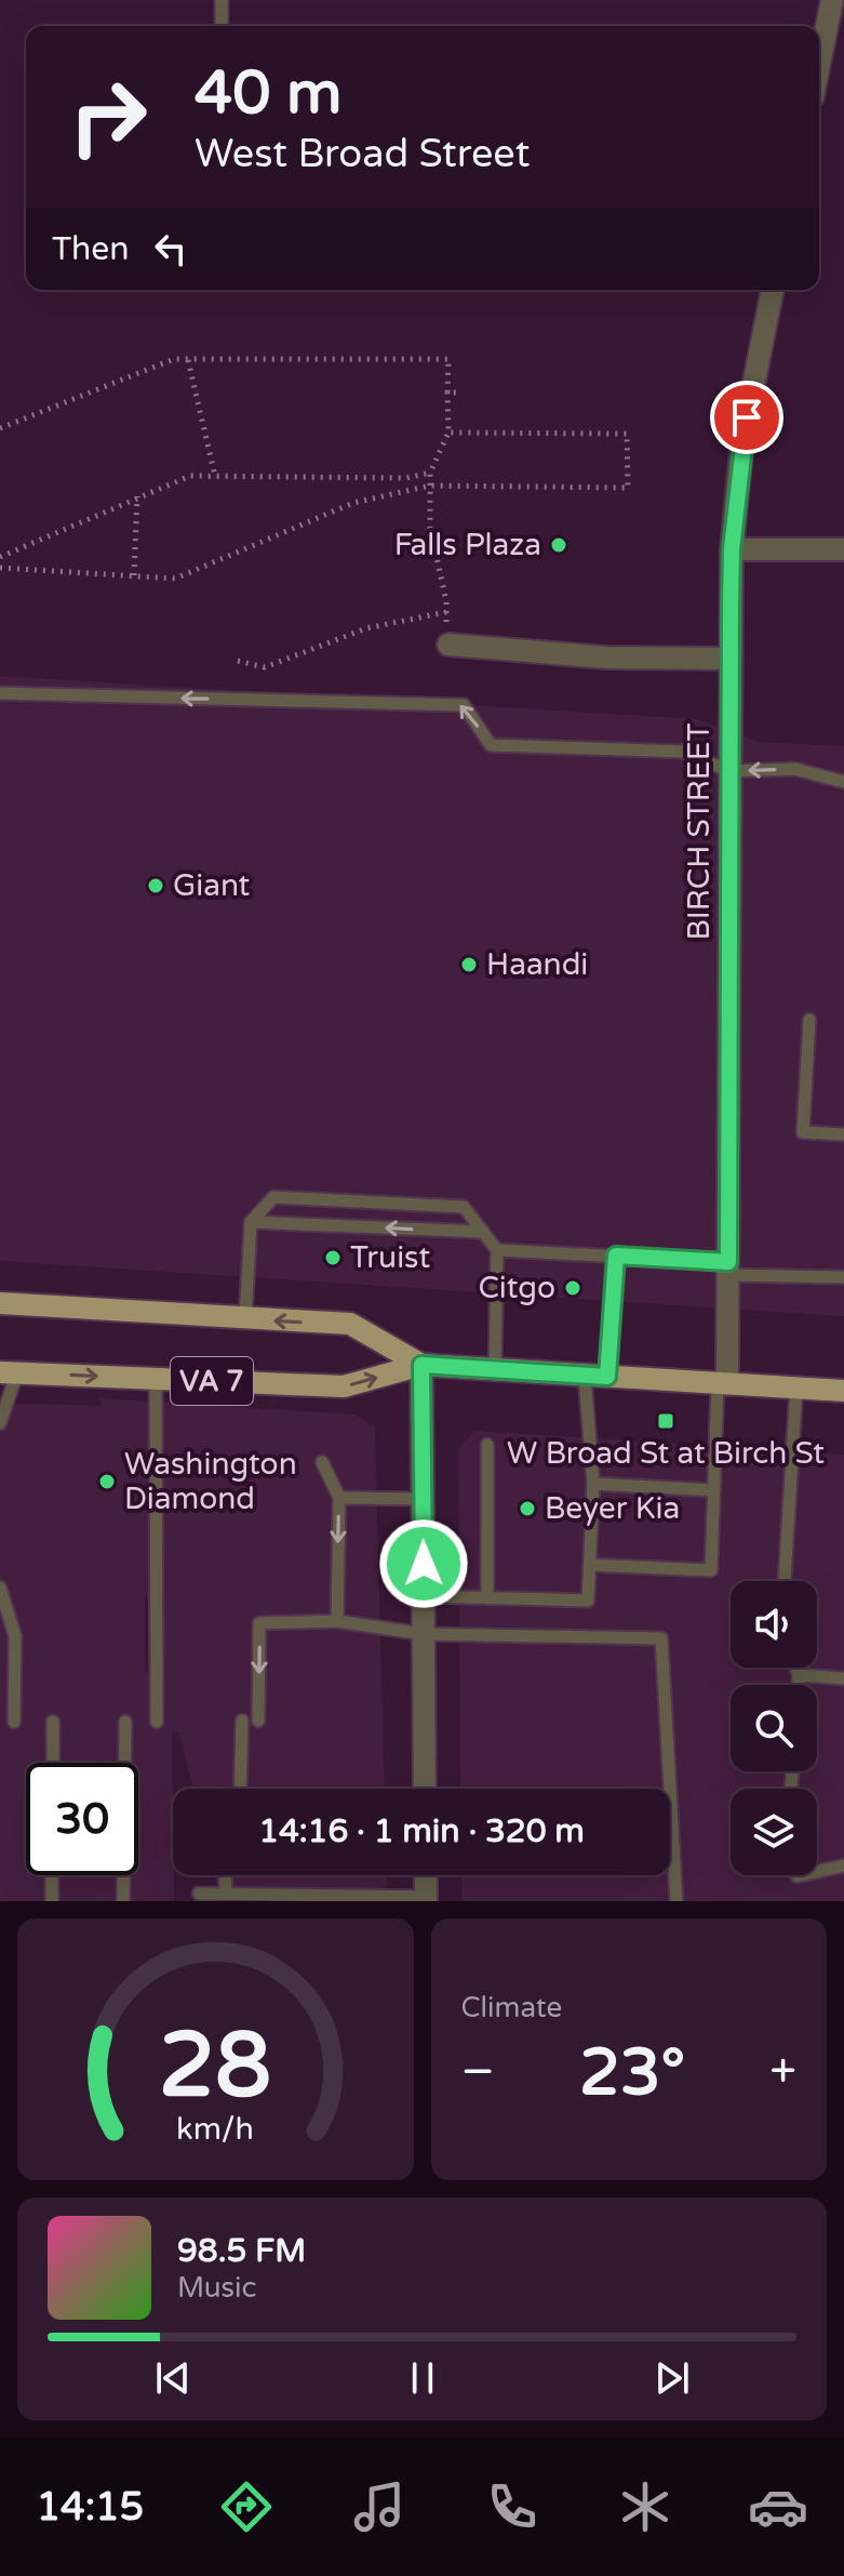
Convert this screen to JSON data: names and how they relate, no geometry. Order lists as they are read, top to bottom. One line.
{"streets":{"main road":["VA 7"],"street":["BIRCH STREET"]},"crossings":[["BIRCH STREET","VA 7"]],"places":{"other":["Falls Plaza","Giant","Haandi","Truist","Citgo","Washington Diamond","Beyer Kia"],"transit":["W Broad St at Birch St"]},"page":{"turn":["40 m","West Broad Street"],"then":"Then","limit":"30","trip":"14:16 · 1 min · 320 m","tile":"Climate","heat":["−","23°","+"],"song":["98.5 FM","Music"],"tabs":"14:15","gauge":["28","km/h"]}}
